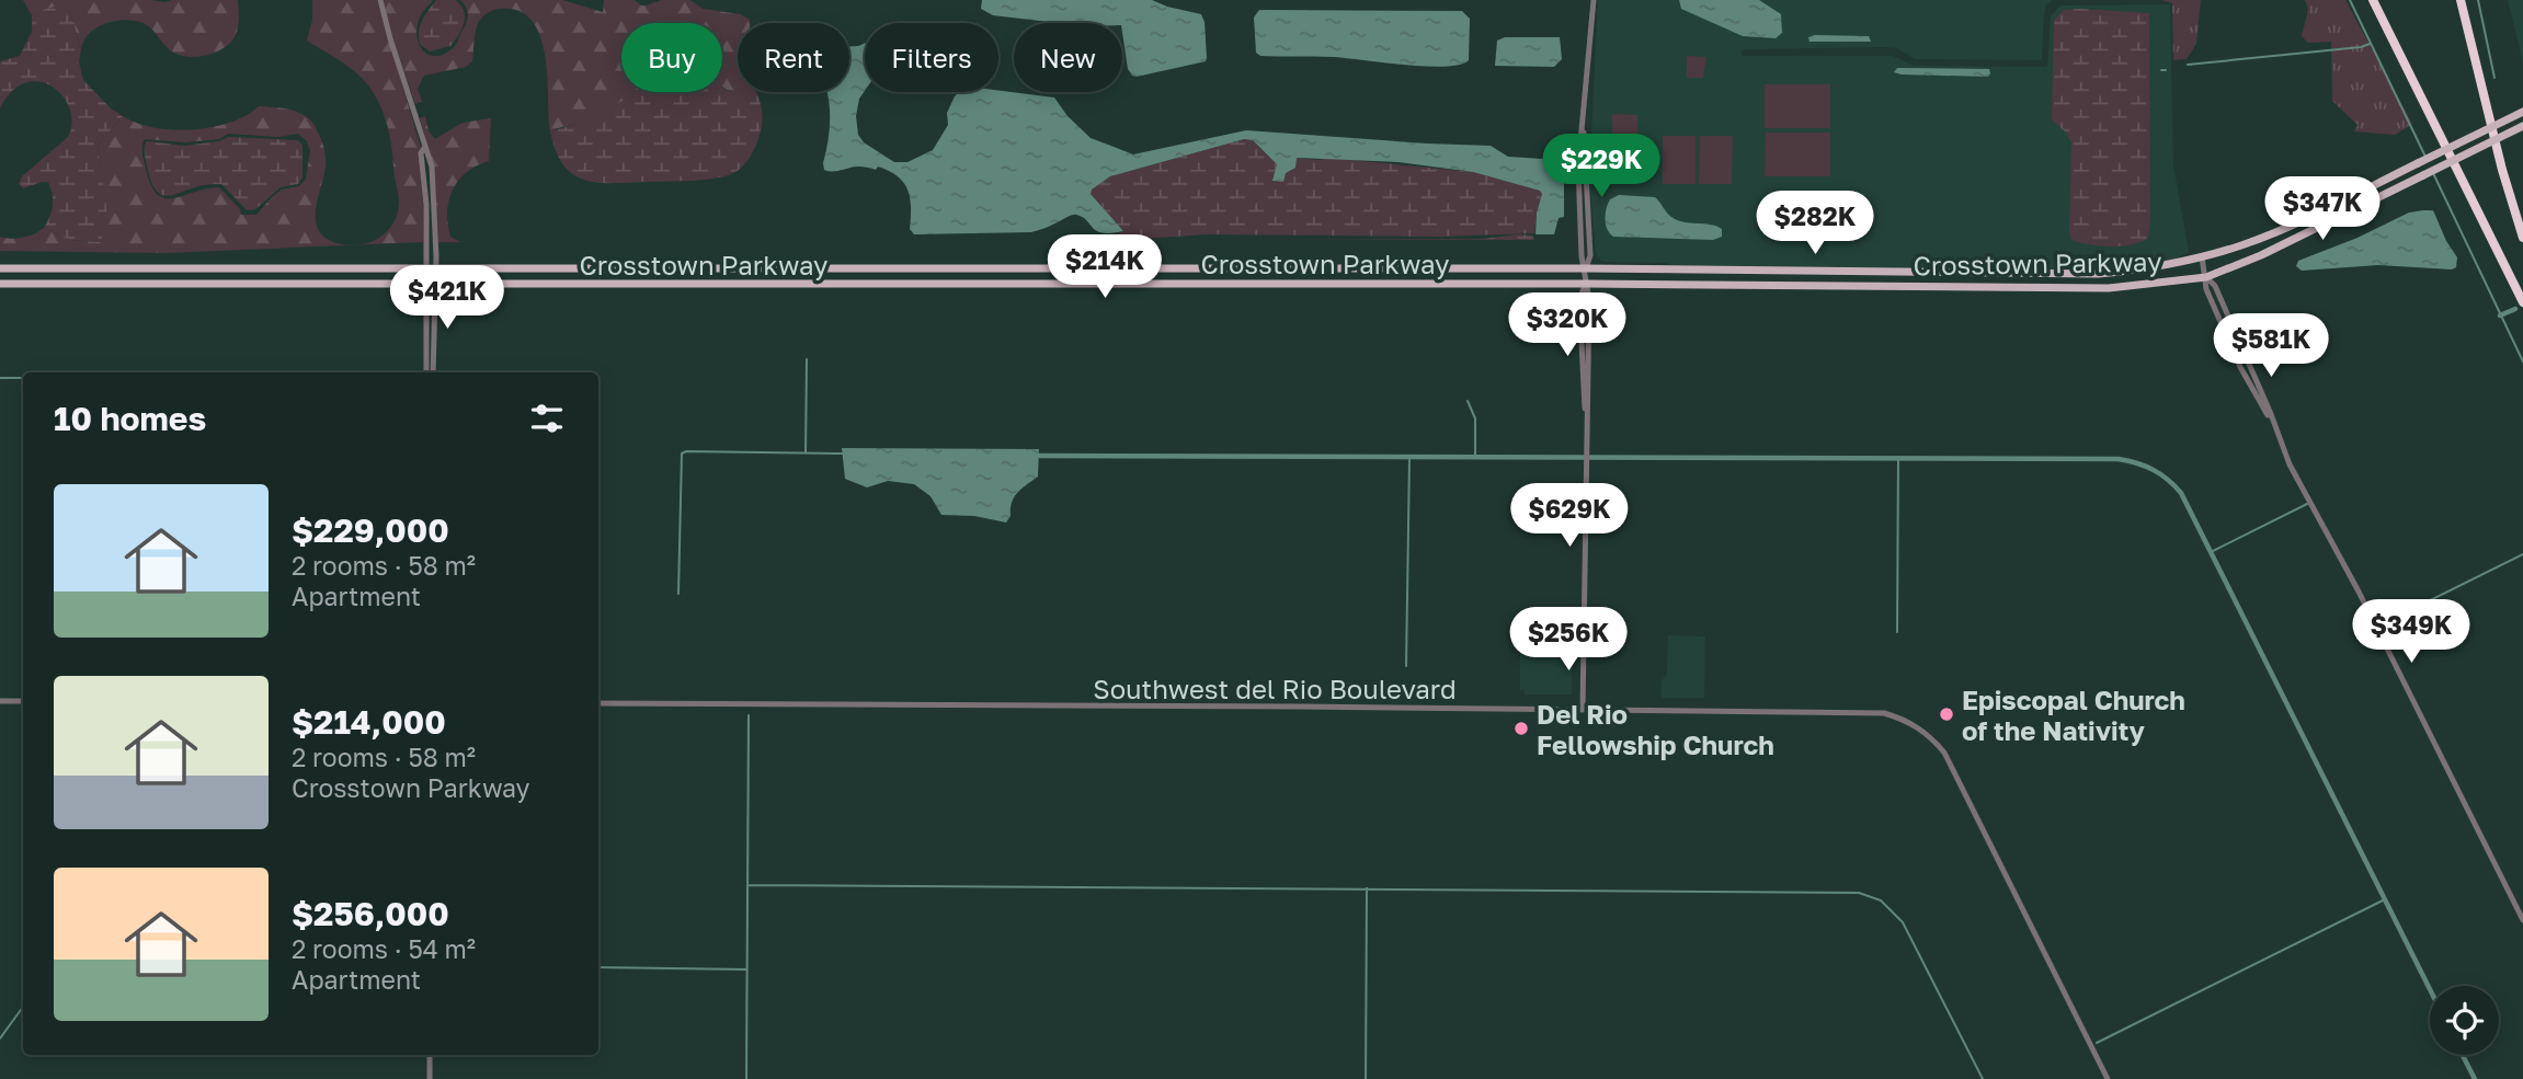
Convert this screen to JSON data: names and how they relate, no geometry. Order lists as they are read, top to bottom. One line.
{"streets":{"main road":["Crosstown Parkway"],"street":["Southwest del Rio Boulevard"]},"places":["Episcopal Church of the Nativity","Del Rio Fellowship Church"],"page":{"chip":["Buy","Rent","Filters","New"],"price":["$229K","$347K","$282K","$214K","$421K","$320K","$581K","$629K","$349K","$256K"],"heading":"10 homes","list":[{"name":"$229,000","note":"2 rooms · 58 m² · Apartment"},{"name":"$214,000","note":"2 rooms · 58 m² · Crosstown Parkway"},{"name":"$256,000","note":"2 rooms · 54 m² · Apartment"}]}}
